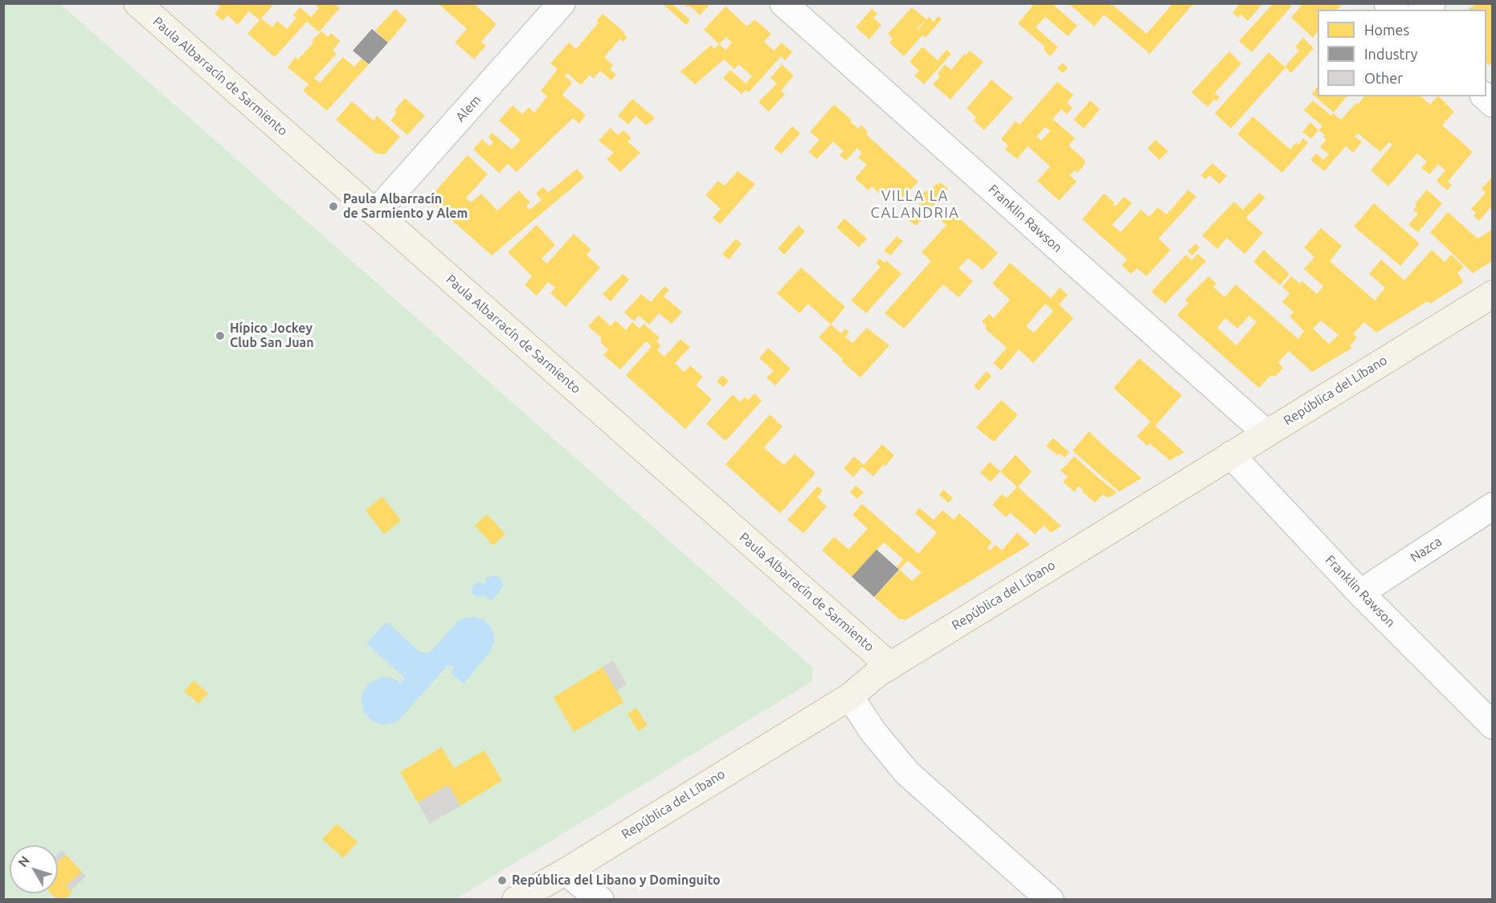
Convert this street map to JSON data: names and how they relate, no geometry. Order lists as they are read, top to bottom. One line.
{"streets":{"main road":["Paula Albarracín de Sarmiento","República del Líbano"],"street":["Alem","Franklin Rawson","Nazca"]},"crossings":[["Paula Albarracín de Sarmiento","Alem"],["Paula Albarracín de Sarmiento","República del Líbano"],["Franklin Rawson","República del Líbano"],["Franklin Rawson","Nazca"]],"districts":["VILLA LA CALANDRIA"],"places":["Paula Albarracín de Sarmiento y Alem","Hípico Jockey Club San Juan","República del Libano y Dominguito"],"legend":["Homes","Industry","Other"],"north":"top left"}
